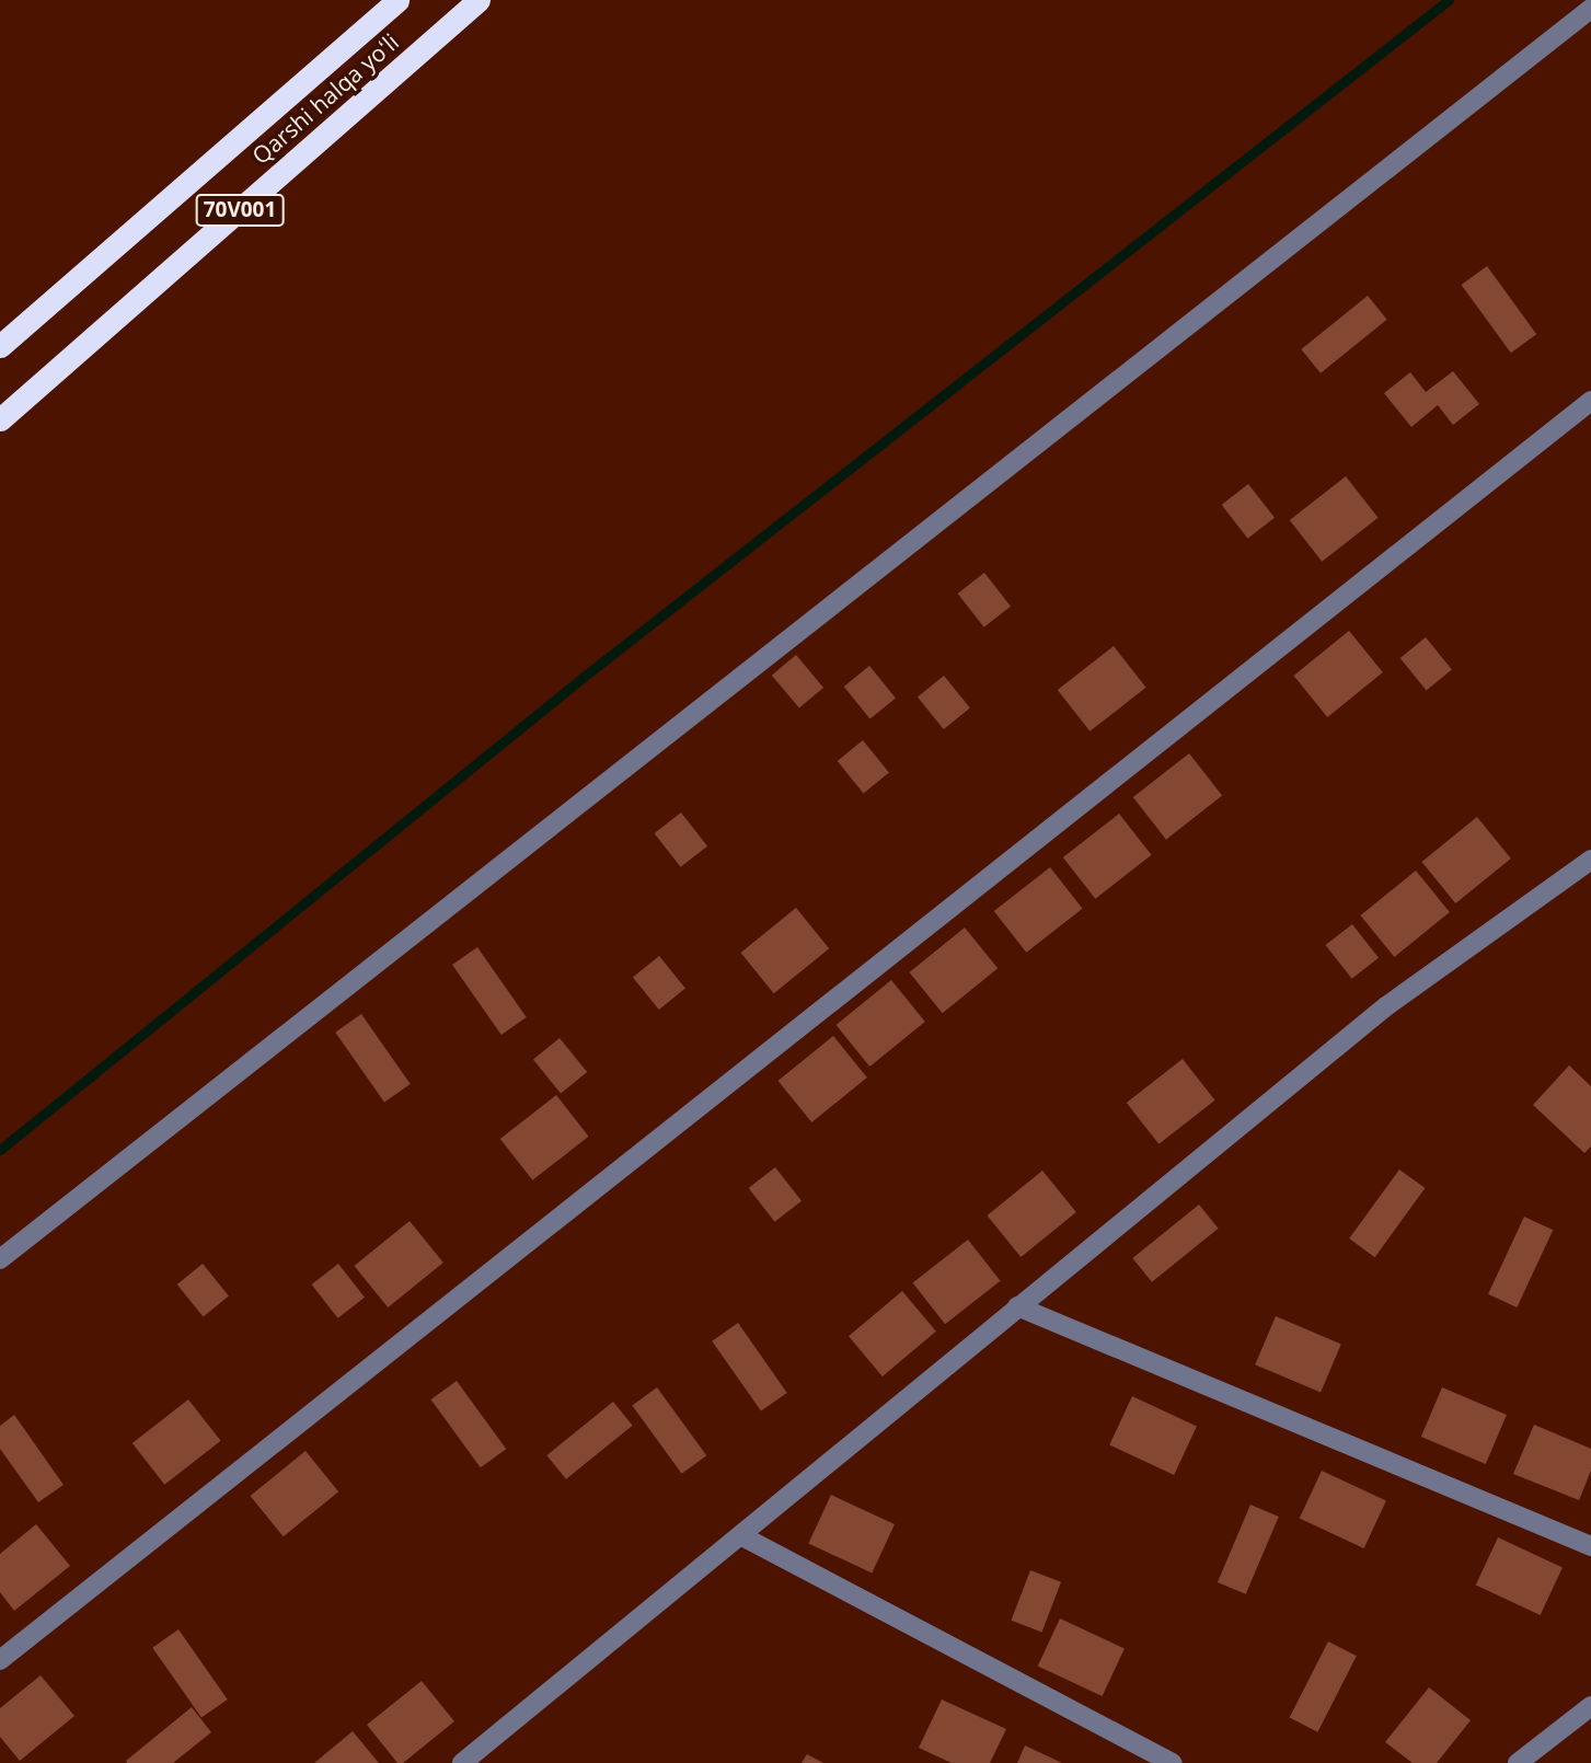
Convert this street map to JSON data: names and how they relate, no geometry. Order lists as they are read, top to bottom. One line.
{"streets":{"highway":["Qarshi halqa yoʻli","70V001"]}}
